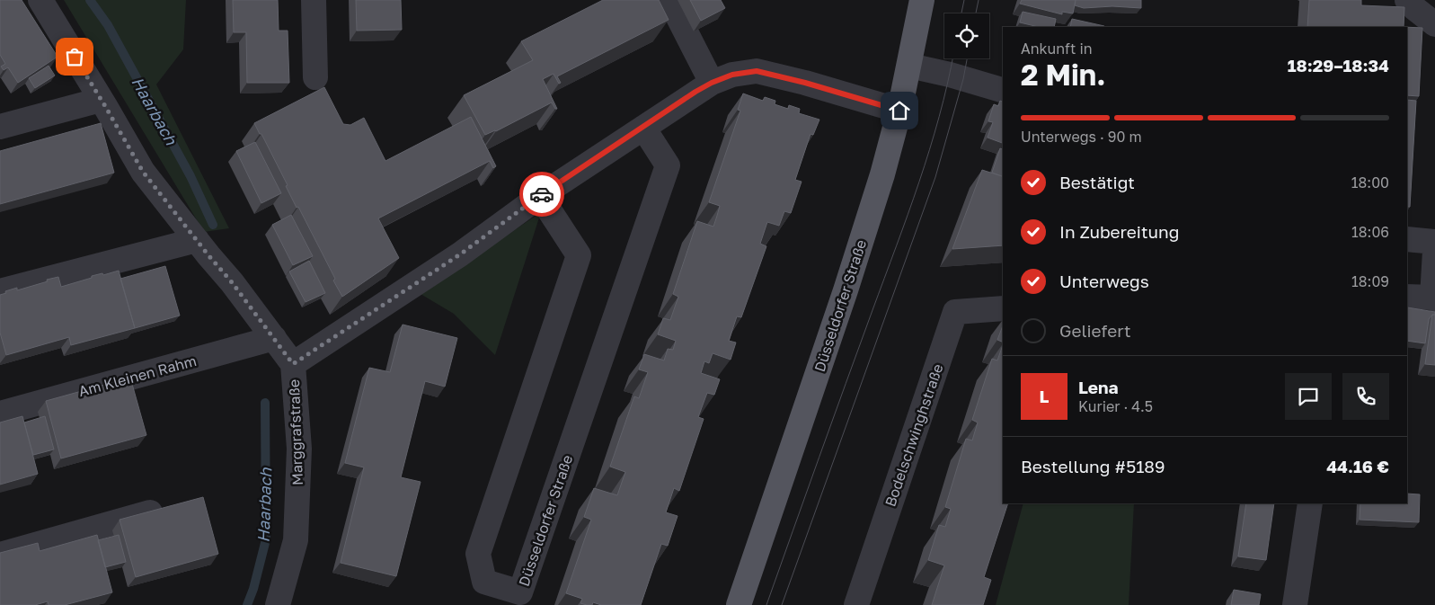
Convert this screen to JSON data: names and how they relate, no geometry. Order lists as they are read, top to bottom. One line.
{"streets":{"main road":["Düsseldorfer Straße"],"street":["Am Kleinen Rahm","Marggrafstraße","Bodelschwinghstraße"]},"crossings":[["Düsseldorfer Straße","Marggrafstraße"]],"water":["Haarbach"],"page":{"heading":["2 Min.","Ankunft in","18:29–18:34"],"panel":["Lena","Kurier · 4.5","Bestellung #5189","44.16 €"],"bar":"Unterwegs · 90 m","list":[["Bestätigt","18:00"],["In Zubereitung","18:06"],["Unterwegs","18:09"],"Geliefert"],"round":"L"}}
